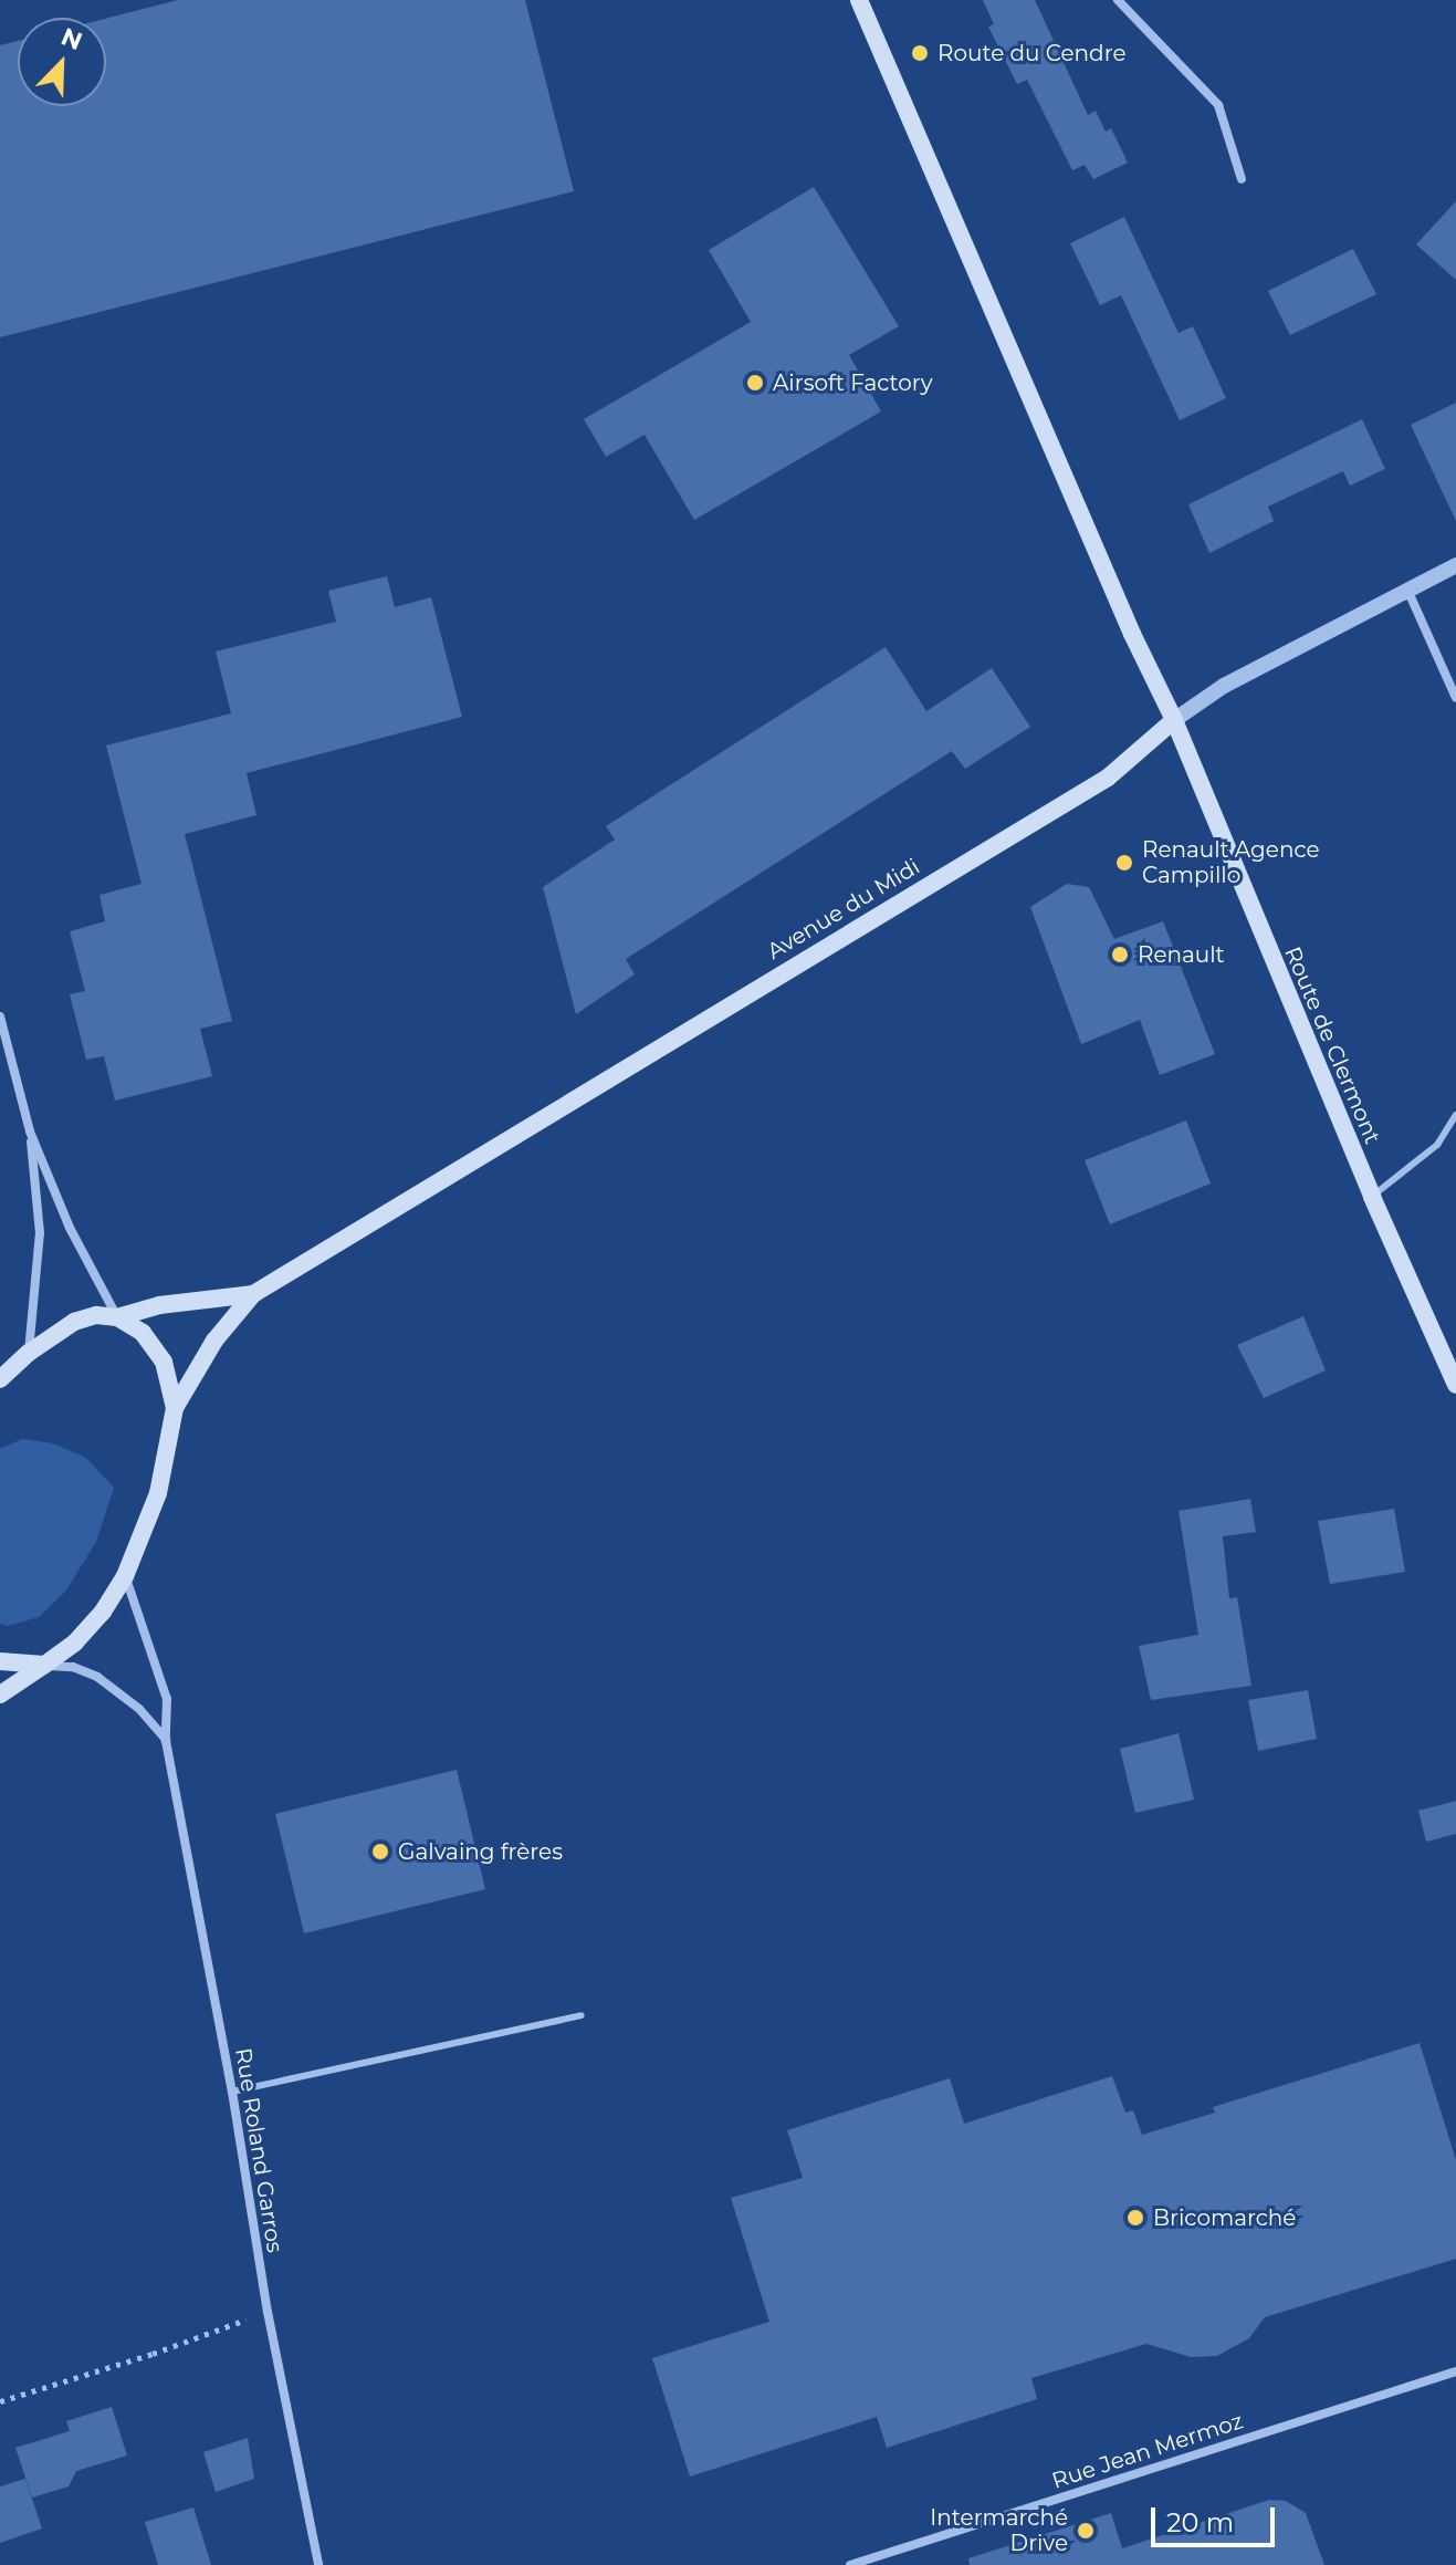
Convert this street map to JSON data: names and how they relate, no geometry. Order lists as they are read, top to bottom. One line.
{"streets":{"main road":["Avenue du Midi","Route de Clermont"],"street":["Rue Roland Garros","Rue Jean Mermoz"]},"crossings":[["Avenue du Midi","Route de Clermont"]],"places":["Route du Cendre","Airsoft Factory","Renault Agence Campillo","Renault","Galvaing frères","Bricomarché","Intermarché Drive"],"scale_bar":"20 m","north":"top right"}
